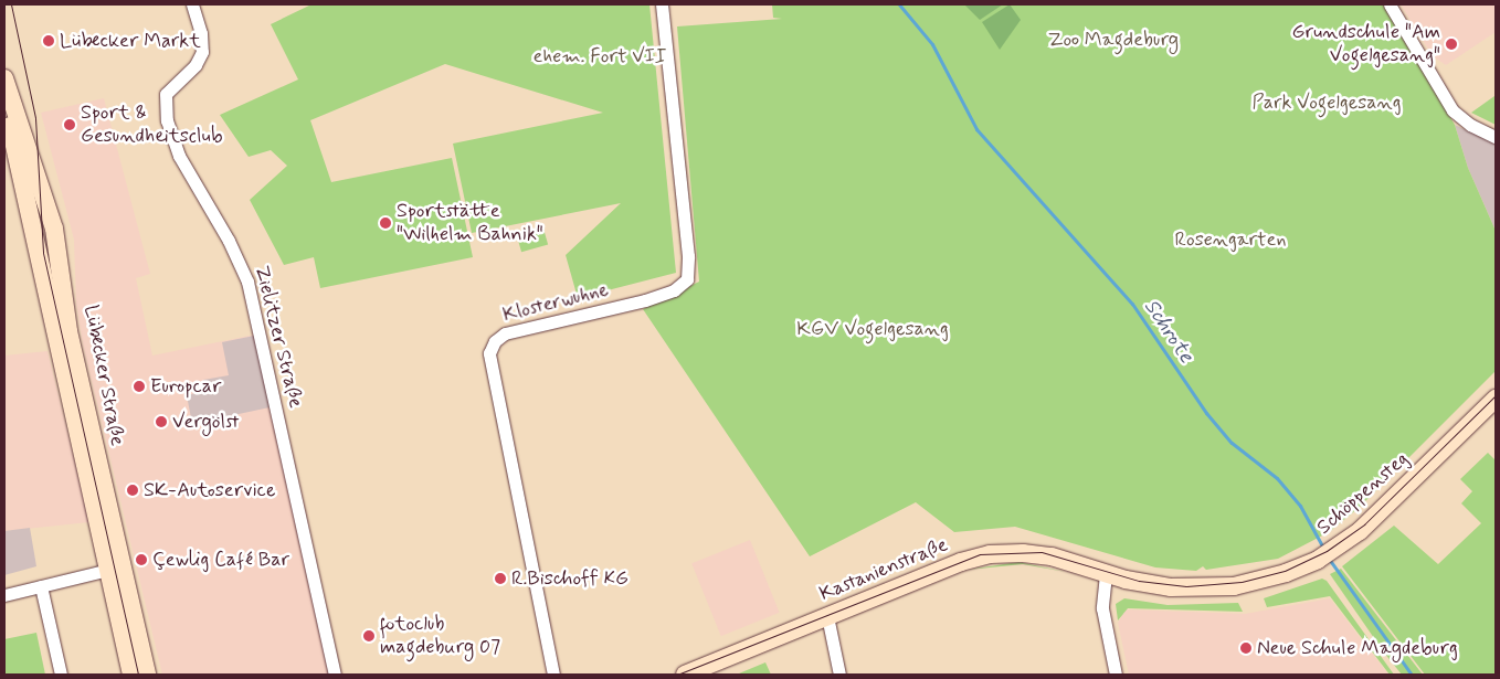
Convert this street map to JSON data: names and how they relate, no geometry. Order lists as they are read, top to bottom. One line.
{"streets":{"main road":["Lübecker Straße","Schöppensteg","Kastanienstraße"],"street":["Klosterwuhne","Zielitzer Straße"]},"crossings":[["Schöppensteg","Kastanienstraße"]],"water":["Schrote"],"parks":["Zoo Magdeburg","ehem. Fort VII","Park Vogelgesang","Rosengarten","KGV Vogelgesang"],"places":["Lübecker Markt","Grundschule \"Am Vogelgesang\"","Sport & Gesundheitsclub","Sportstätte \"Wilhelm Bahnik\"","Europcar","Vergölst","SK-Autoservice","Çewlig Café Bar","R.Bischoff KG","fotoclub magdeburg 07","Neue Schule Magdeburg"]}
